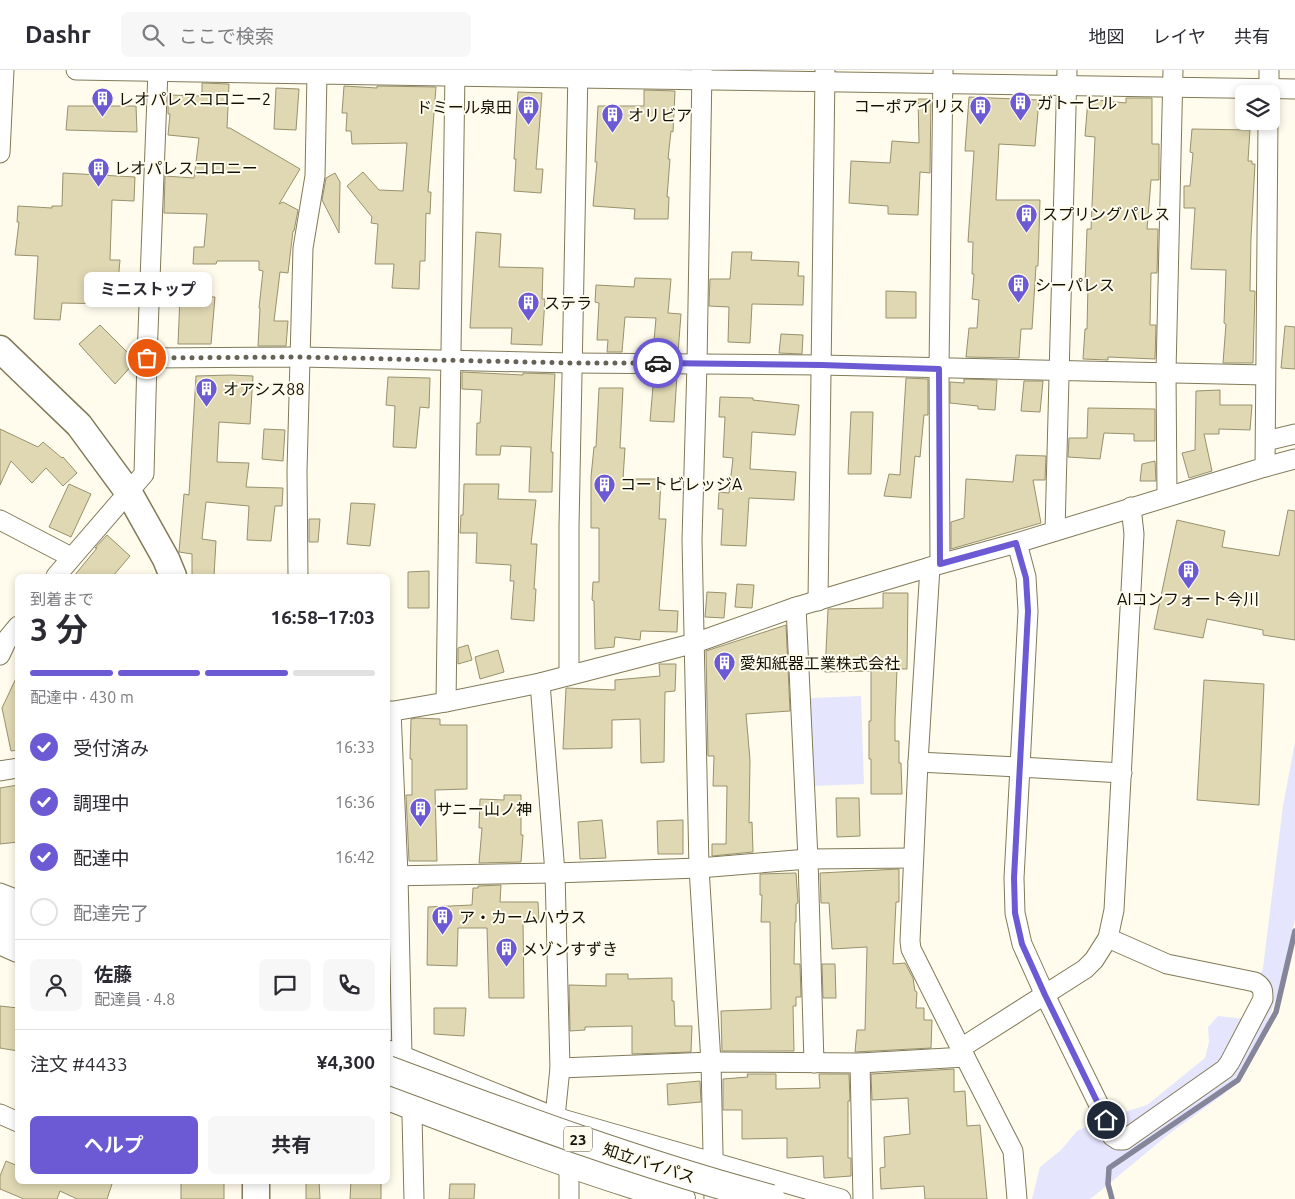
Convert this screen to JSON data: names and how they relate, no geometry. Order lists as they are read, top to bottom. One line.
{"streets":{"highway":["23","知立バイパス"]},"places":{"building":["レオパレスコロニー2","ガトーヒル","コーポアイリス","ドミール泉田","オリビア","レオパレスコロニー","スプリングパレス","シーパレス","ステラ","オアシス88","コートビレッジA","AIコンフォート今川","愛知紙器工業株式会社","サニー山ノ神","ア・カームハウス","メゾンすずき"],"other":["ミニストップ"]},"page":{"header":"Dashr","search":"ここで検索","nav":["地図","レイヤ","共有"],"bubble":"ミニストップ","heading":["3 分","到着まで","16:58–17:03"],"panel":["佐藤","配達員 · 4.8","注文 #4433","¥4,300"],"bar":"配達中 · 430 m","list":[["受付済み","16:33"],["調理中","16:36"],["配達中","16:42"],"配達完了"],"buttons":["ヘルプ","共有"]}}
